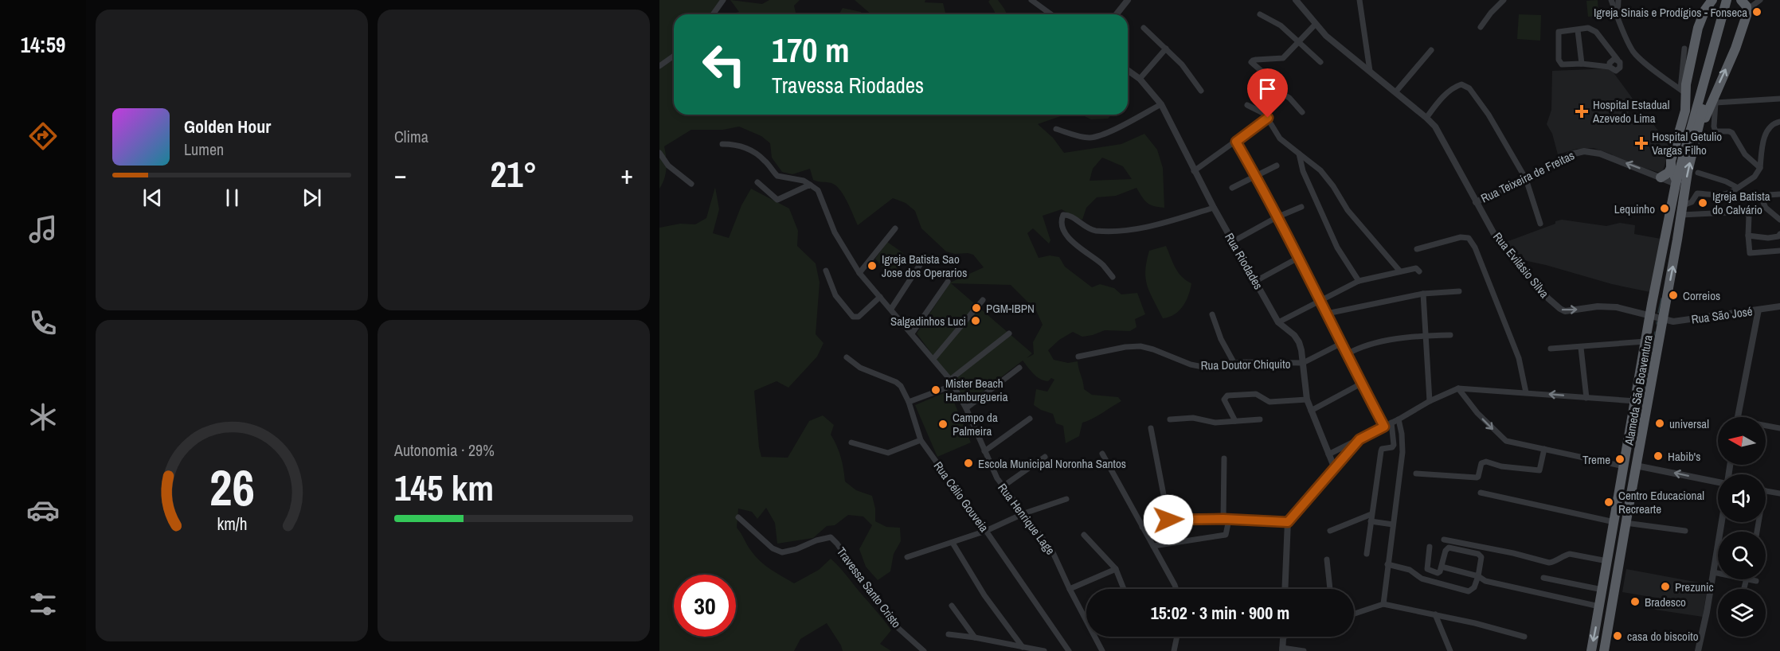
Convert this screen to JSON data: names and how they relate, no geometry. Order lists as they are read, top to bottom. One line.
{"streets":{"highway":["Alameda São Boaventura"],"street":["Rua Teixeira de Freitas","Rua Riodades","Rua Evilásio Silva","Rua São José","Rua Doutor Chiquito","Rua Célio Gouveia","Rua Henrique Lage","Travessa Santo Cristo"]},"crossings":[["Rua Teixeira de Freitas","Rua Evilásio Silva"],["Rua Teixeira de Freitas","Alameda São Boaventura"],["Rua Riodades","Rua Doutor Chiquito"],["Rua Evilásio Silva","Rua São José"],["Rua Evilásio Silva","Alameda São Boaventura"],["Rua São José","Alameda São Boaventura"]],"one_way":["Rua Evilásio Silva"],"places":{"other":["Igreja Sinais e Prodígios - Fonseca","Igreja Batista do Calvário","Lequinho","Igreja Batista Sao Jose dos Operarios","Correios","PGM-IBPN","Salgadinhos Luci","Mister Beach Hamburgueria","universal","Campo da Palmeira","Habib's","Treme","Escola Municipal Noronha Santos","Centro Educacional Recrearte","Prezunic","Bradesco","casa do biscoito"],"health":["Hospital Estadual Azevedo Lima","Hospital Getulio Vargas Filho"]},"north":"left","page":{"tabs":"14:59","tile":["Clima",["Autonomia · 29%","145 km"]],"turn":["170 m","Travessa Riodades"],"song":["Golden Hour","Lumen"],"heat":["−","21°","+"],"limit":"30","trip":"15:02 · 3 min · 900 m","gauge":["26","km/h"]}}
